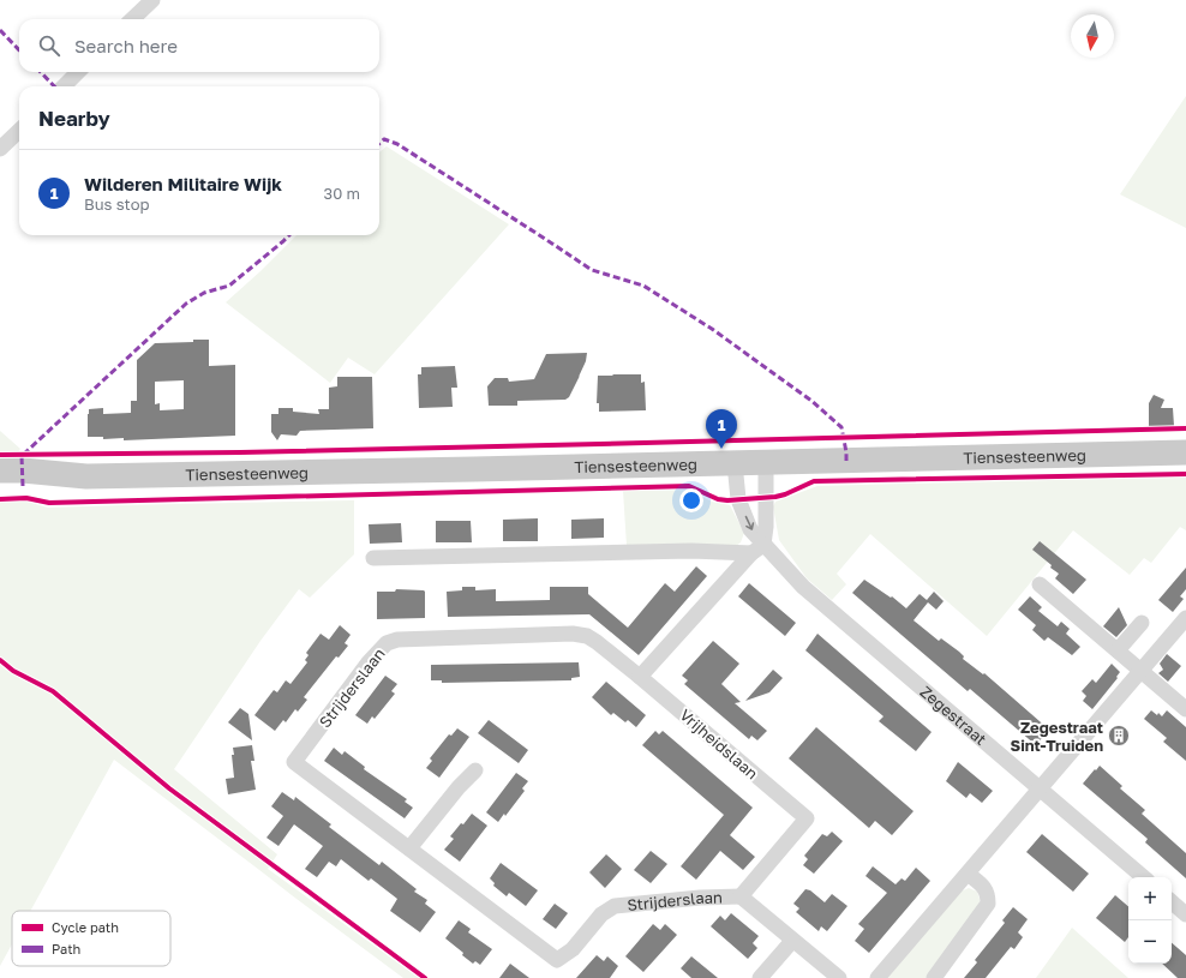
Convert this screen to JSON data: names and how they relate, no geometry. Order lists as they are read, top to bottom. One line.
{"streets":{"main road":["Tiensesteenweg"],"street":["Strijderslaan","Zegestraat","Vrijheidslaan"]},"crossings":[["Tiensesteenweg","Zegestraat"],["Strijderslaan","Vrijheidslaan"]],"places":{"building":["Zegestraat Sint-Truiden"]},"legend":["Cycle path","Path"],"north":"bottom","page":{"search":"Search here","heading":"Nearby","list":[{"mark":"1","name":"Wilderen Militaire Wijk","note":"Bus stop","value":"30 m"}],"pins":"1","map_buttons":["+","−"]}}
